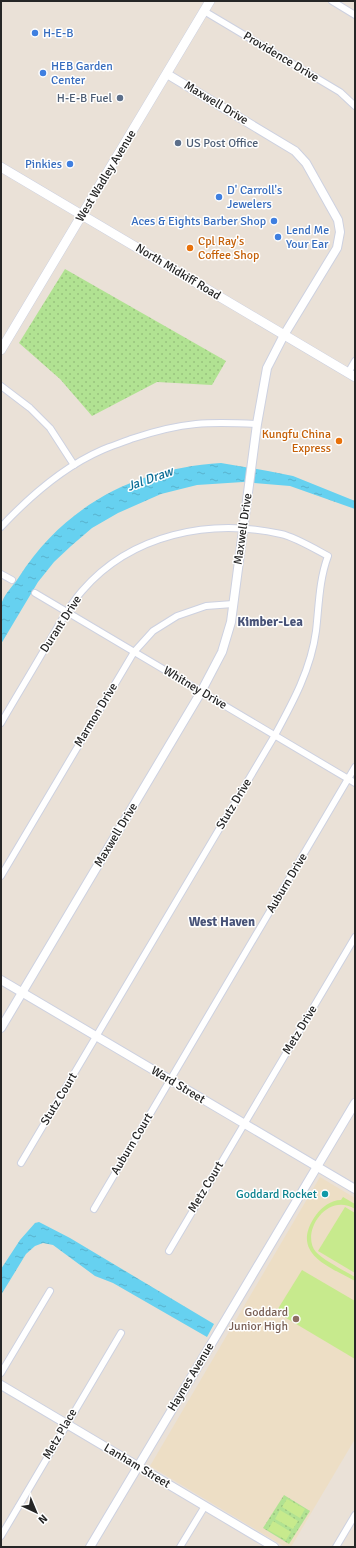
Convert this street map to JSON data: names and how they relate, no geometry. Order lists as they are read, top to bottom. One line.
{"streets":{"main road":["West Wadley Avenue","North Midkiff Road"],"street":["Providence Drive","Maxwell Drive","Durant Drive","Whitney Drive","Marmon Drive","Stutz Drive","Auburn Drive","Metz Drive","Ward Street","Stutz Court","Auburn Court","Metz Court","Haynes Avenue","Metz Place","Lanham Street"]},"crossings":[["Providence Drive","West Wadley Avenue"],["Maxwell Drive","West Wadley Avenue"],["Maxwell Drive","North Midkiff Road"],["Maxwell Drive","Durant Drive"],["Maxwell Drive","Whitney Drive"],["Maxwell Drive","Marmon Drive"],["Maxwell Drive","Ward Street"],["West Wadley Avenue","North Midkiff Road"],["Durant Drive","Whitney Drive"],["Durant Drive","Stutz Drive"],["Whitney Drive","Marmon Drive"],["Whitney Drive","Stutz Drive"],["Whitney Drive","Auburn Drive"],["Stutz Drive","Ward Street"],["Stutz Drive","Stutz Court"],["Auburn Drive","Ward Street"],["Auburn Drive","Auburn Court"],["Metz Drive","Ward Street"],["Metz Drive","Metz Court"],["Ward Street","Stutz Court"],["Ward Street","Auburn Court"],["Ward Street","Metz Court"],["Ward Street","Haynes Avenue"],["Haynes Avenue","Lanham Street"],["Metz Place","Lanham Street"]],"districts":["Kimber-Lea","West Haven"],"water":["Jal Draw"],"places":["H-E-B","HEB Garden Center","H-E-B Fuel","US Post Office","Pinkies","D' Carroll's Jewelers","Aces & Eights Barber Shop","Lend Me Your Ear","Cpl Ray's Coffee Shop","Kungfu China Express","Goddard Rocket","Goddard Junior High"],"north":"bottom right"}
